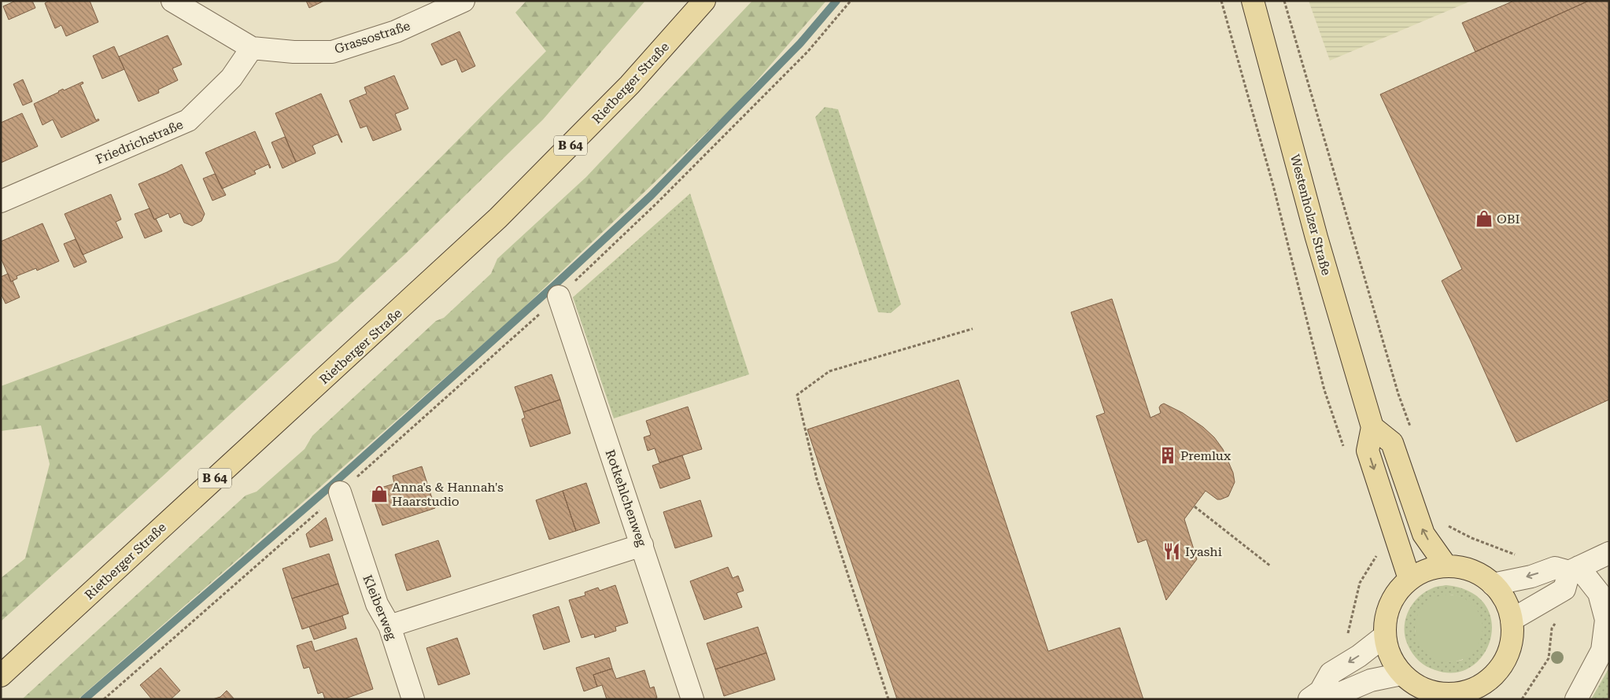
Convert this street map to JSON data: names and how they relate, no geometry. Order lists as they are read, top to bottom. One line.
{"streets":{"main road":["Rietberger Straße","B 64","Westenholzer Straße"],"street":["Grassostraße","Friedrichstraße","Rotkehlchenweg","Kleiberweg"]},"crossings":[["Grassostraße","Friedrichstraße"]],"places":{"shop":["OBI","Anna's & Hannah's Haarstudio"],"building":["Premlux"],"restaurant":["Iyashi"]}}
